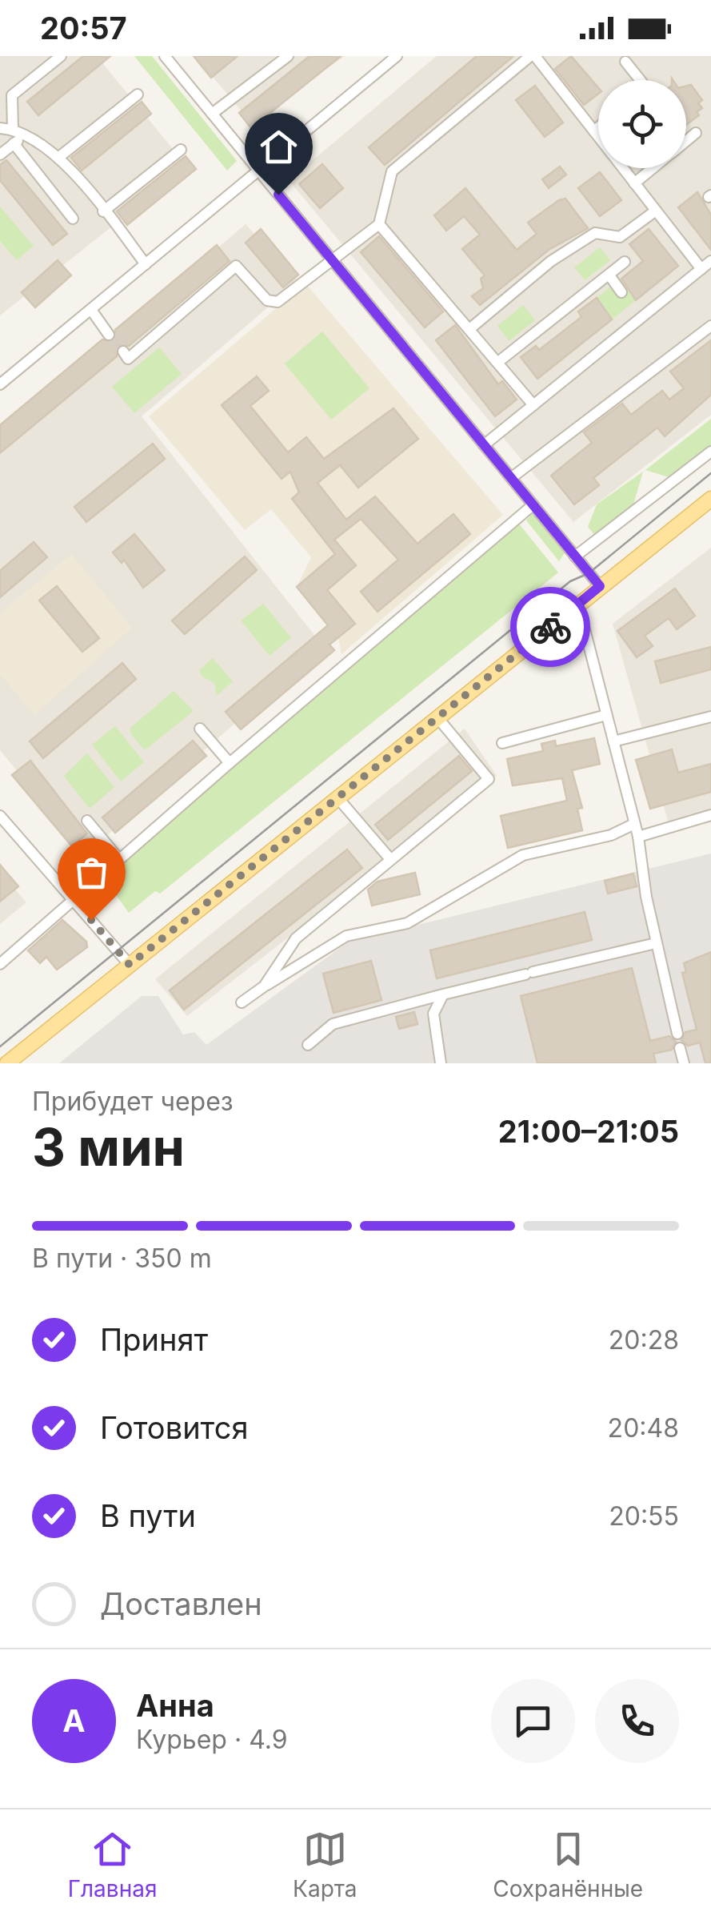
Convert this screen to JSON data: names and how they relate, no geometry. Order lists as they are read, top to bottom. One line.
{"page":{"status":"20:57","heading":["3 мин","Прибудет через","21:00–21:05"],"panel":["Анна","Курьер · 4.9"],"bar":"В пути · 350 m","list":[["Принят","20:28"],["Готовится","20:48"],["В пути","20:55"],"Доставлен"],"round":"А","tabs":["Главная","Карта","Сохранённые"]}}
